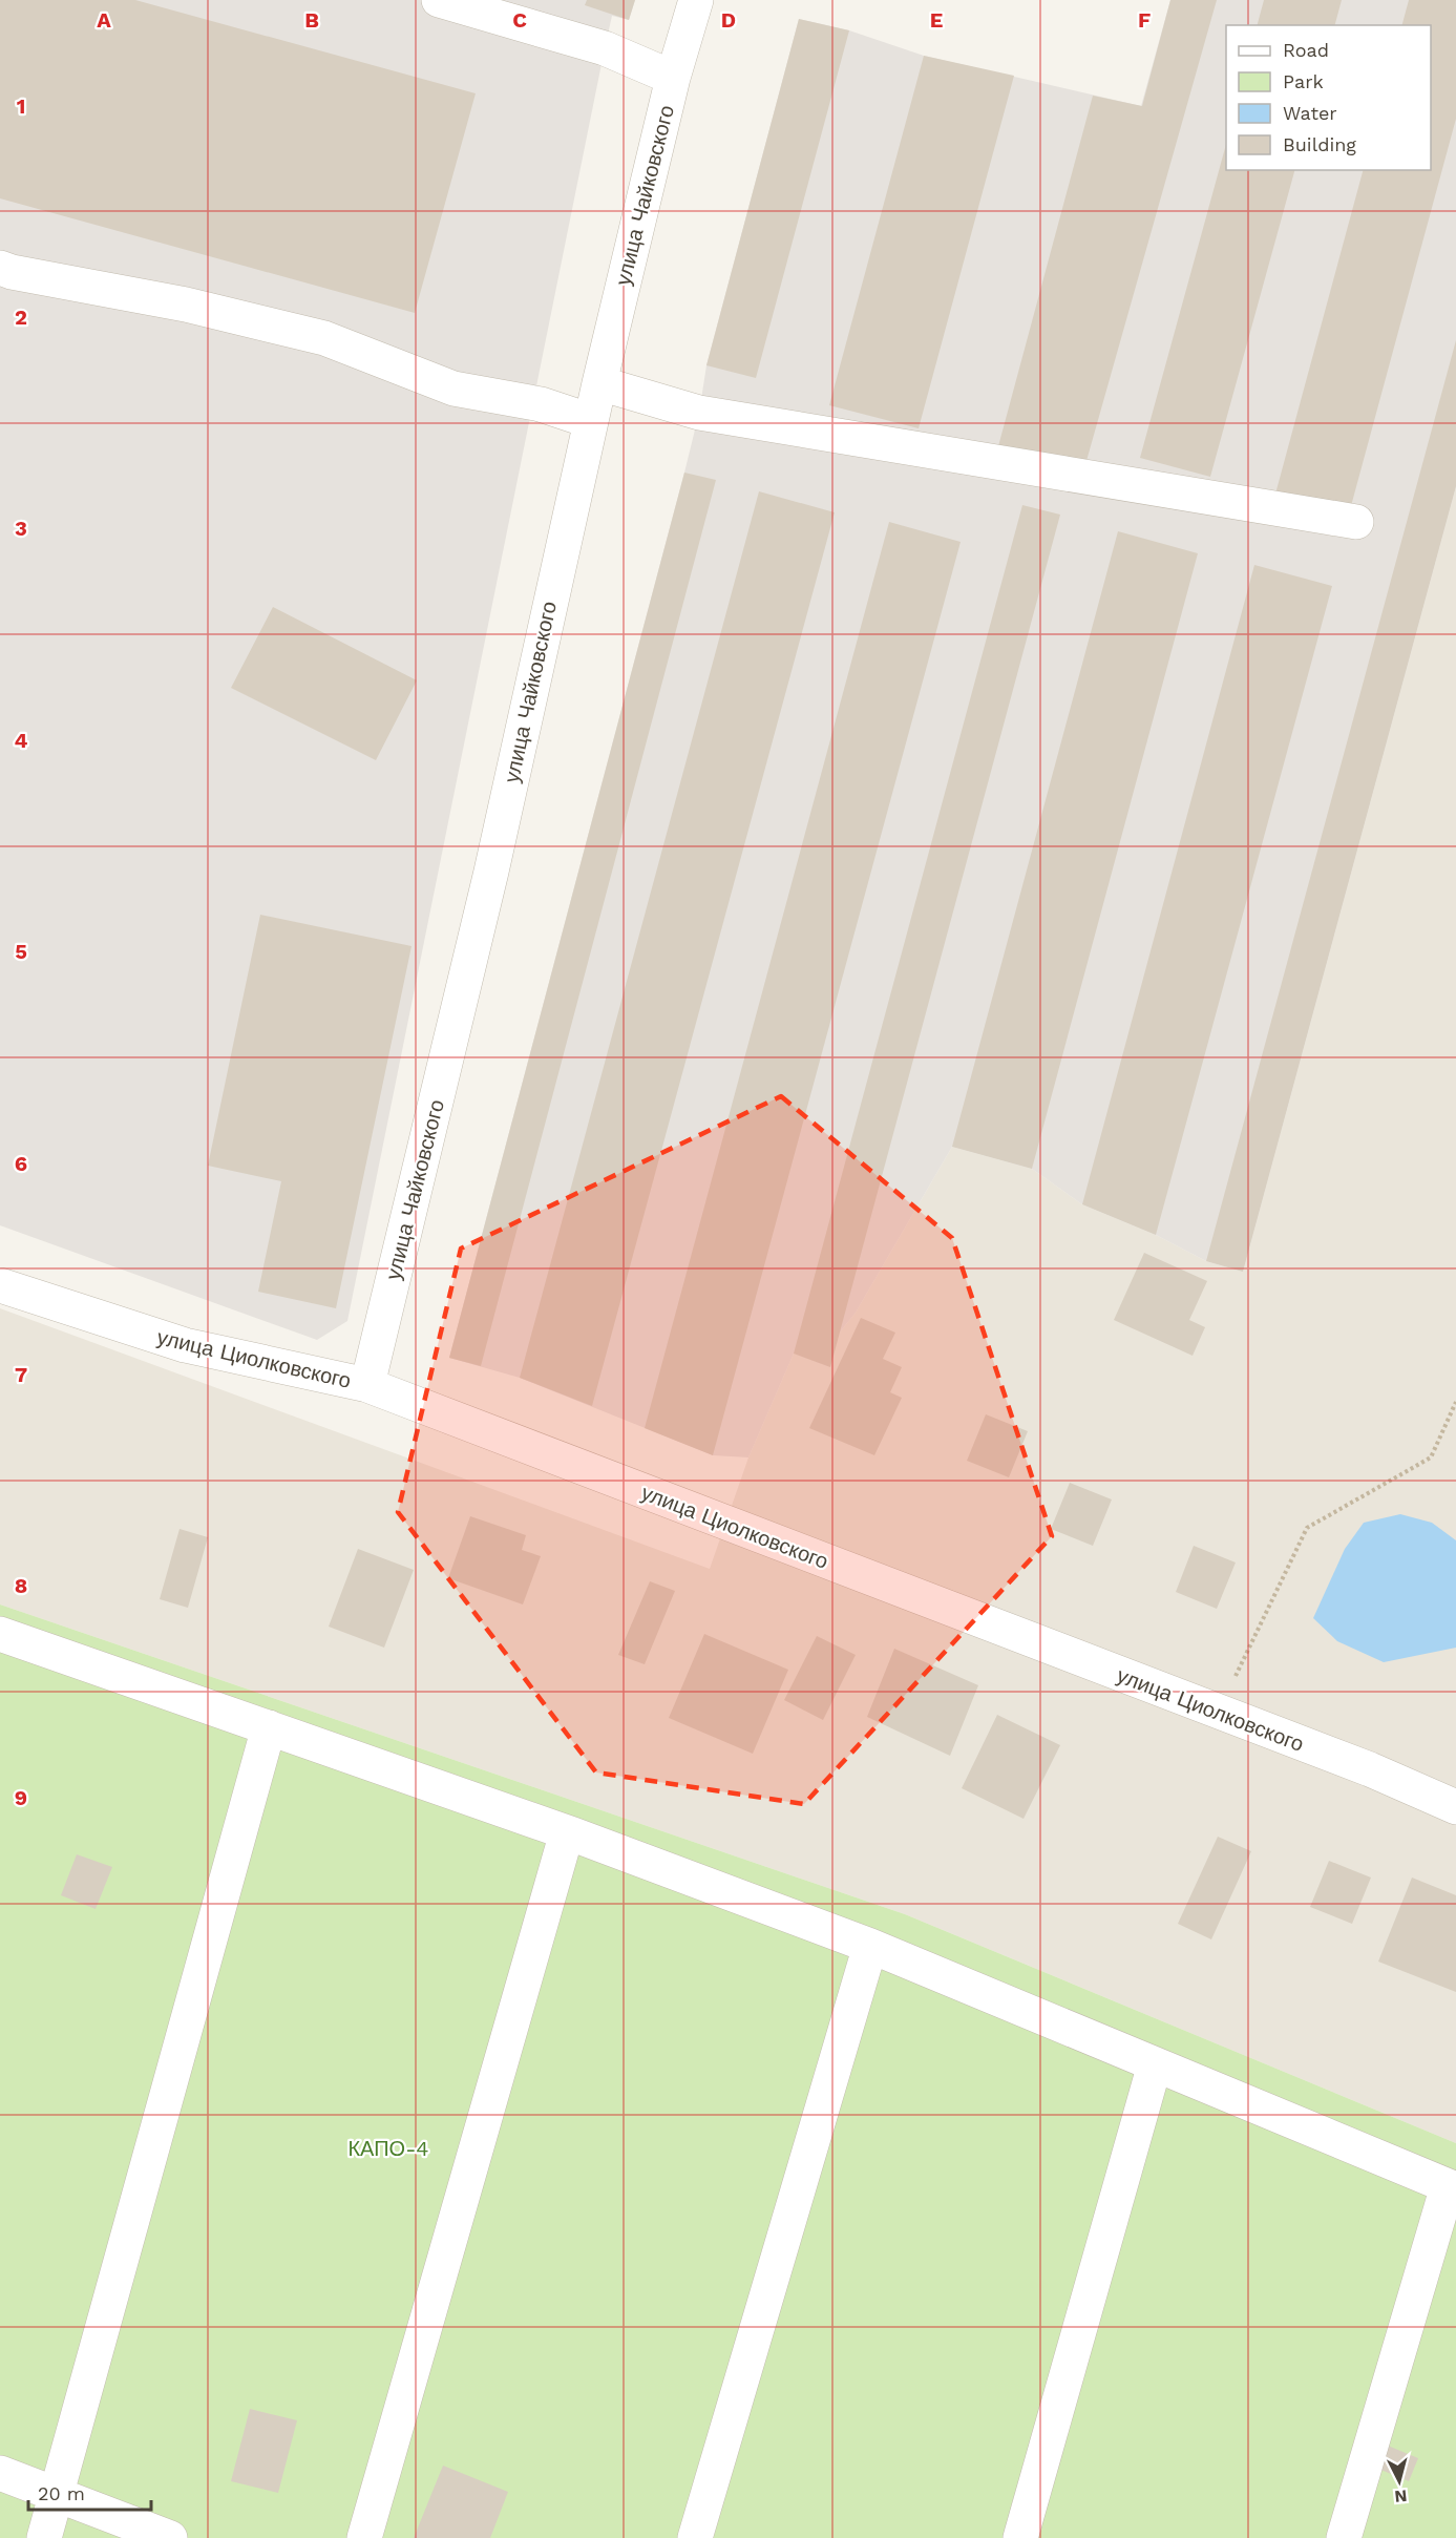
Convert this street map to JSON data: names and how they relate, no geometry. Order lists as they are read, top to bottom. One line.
{"streets":{"street":["улица Чайковского","улица Циолковского"]},"crossings":[["улица Чайковского","улица Циолковского"]],"parks":["КАПО-4"],"legend":["Road","Park","Water","Building"],"scale_bar":"20 m","north":"bottom","grid":{"columns":["A","B","C","D","E","F"],"rows":["1","2","3","4","5","6","7","8","9"]}}
